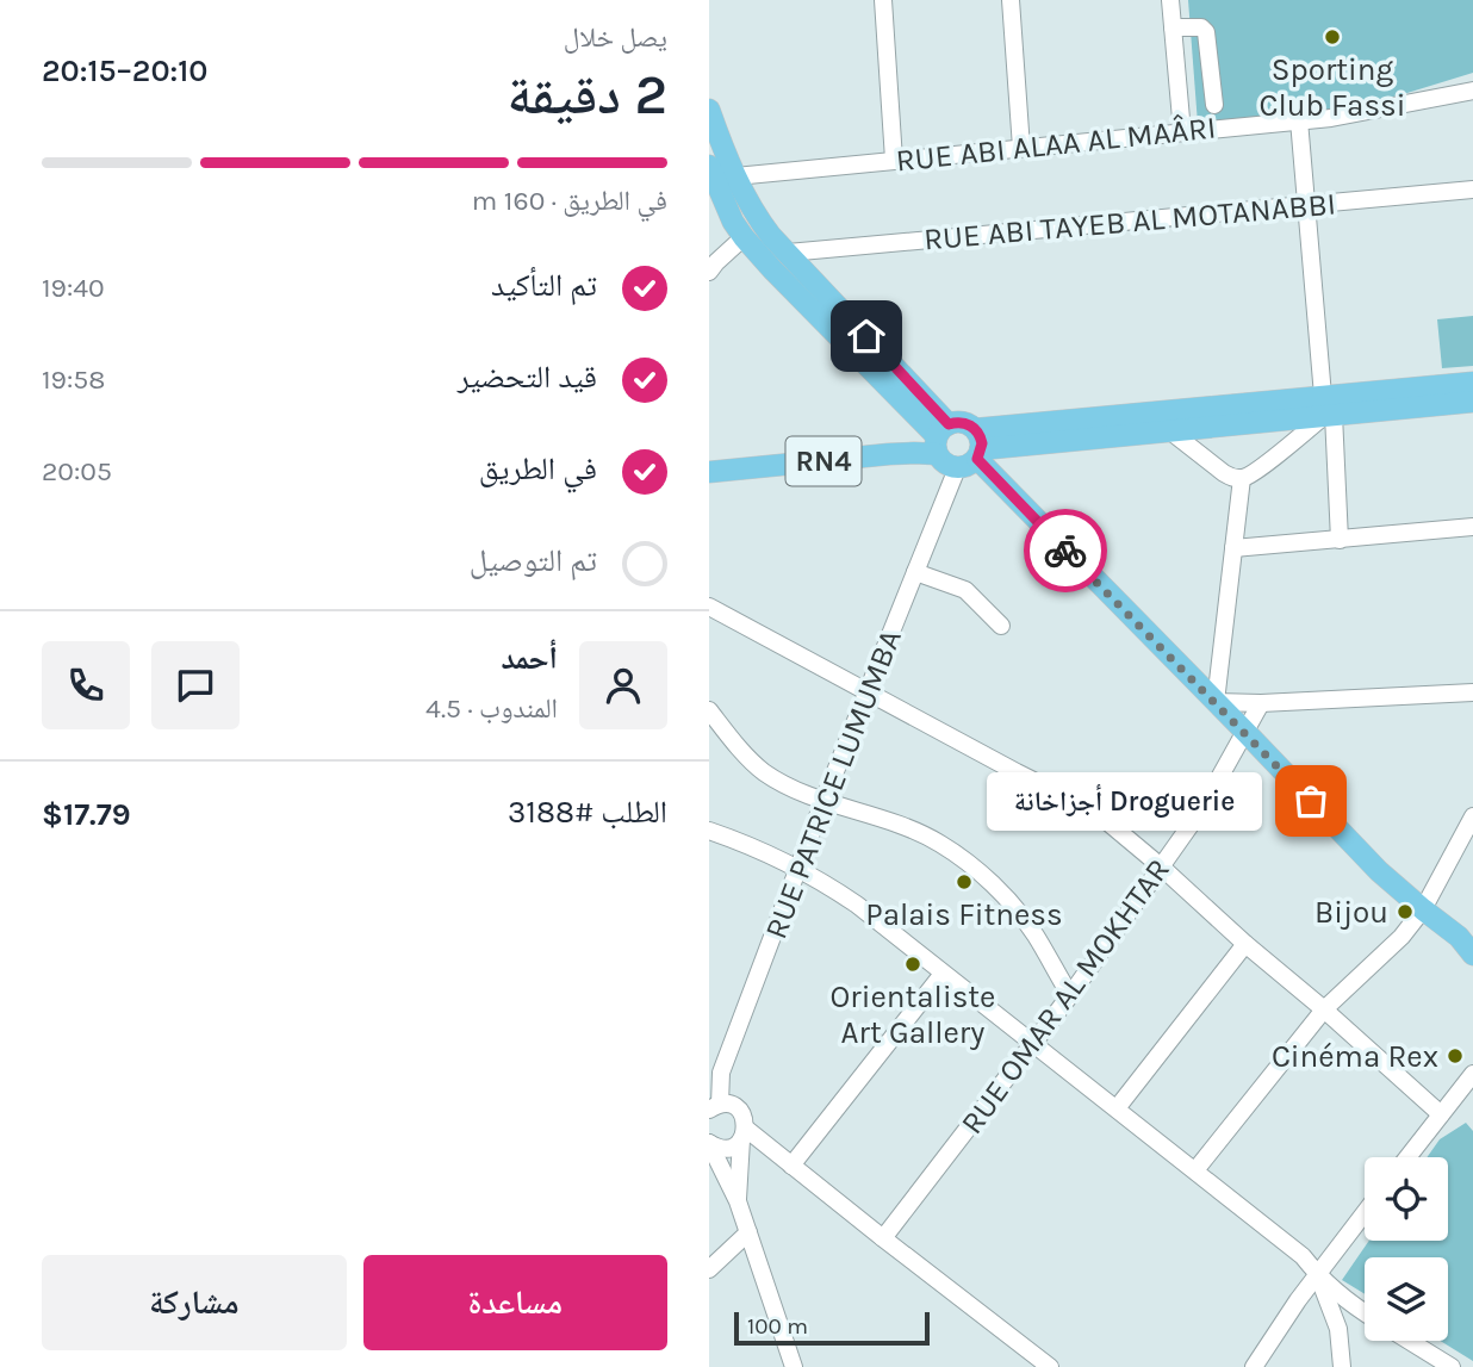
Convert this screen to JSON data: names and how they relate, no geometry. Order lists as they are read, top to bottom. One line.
{"streets":{"main road":["RN4"],"street":["RUE ABI ALAA AL MAÂRI","RUE ABI TAYEB AL MOTANABBI","RUE PATRICE LUMUMBA","RUE OMAR AL MOKHTAR"]},"crossings":[["RN4","RUE PATRICE LUMUMBA"]],"places":["Sporting Club Fassi","Droguerie أجزاخانة","Palais Fitness","Bijou","Orientaliste Art Gallery","Cinéma Rex"],"scale_bar":"100 m","page":{"heading":["2 دقيقة","يصل خلال","20:10–20:15"],"panel":["أحمد","المندوب · 4.5","الطلب #3188","$17.79"],"bar":"في الطريق · 160 m","list":[["تم التأكيد","19:40"],["قيد التحضير","19:58"],["في الطريق","20:05"],"تم التوصيل"],"bubble":"Droguerie أجزاخانة","buttons":["مساعدة","مشاركة"],"scale":"100 m"}}
